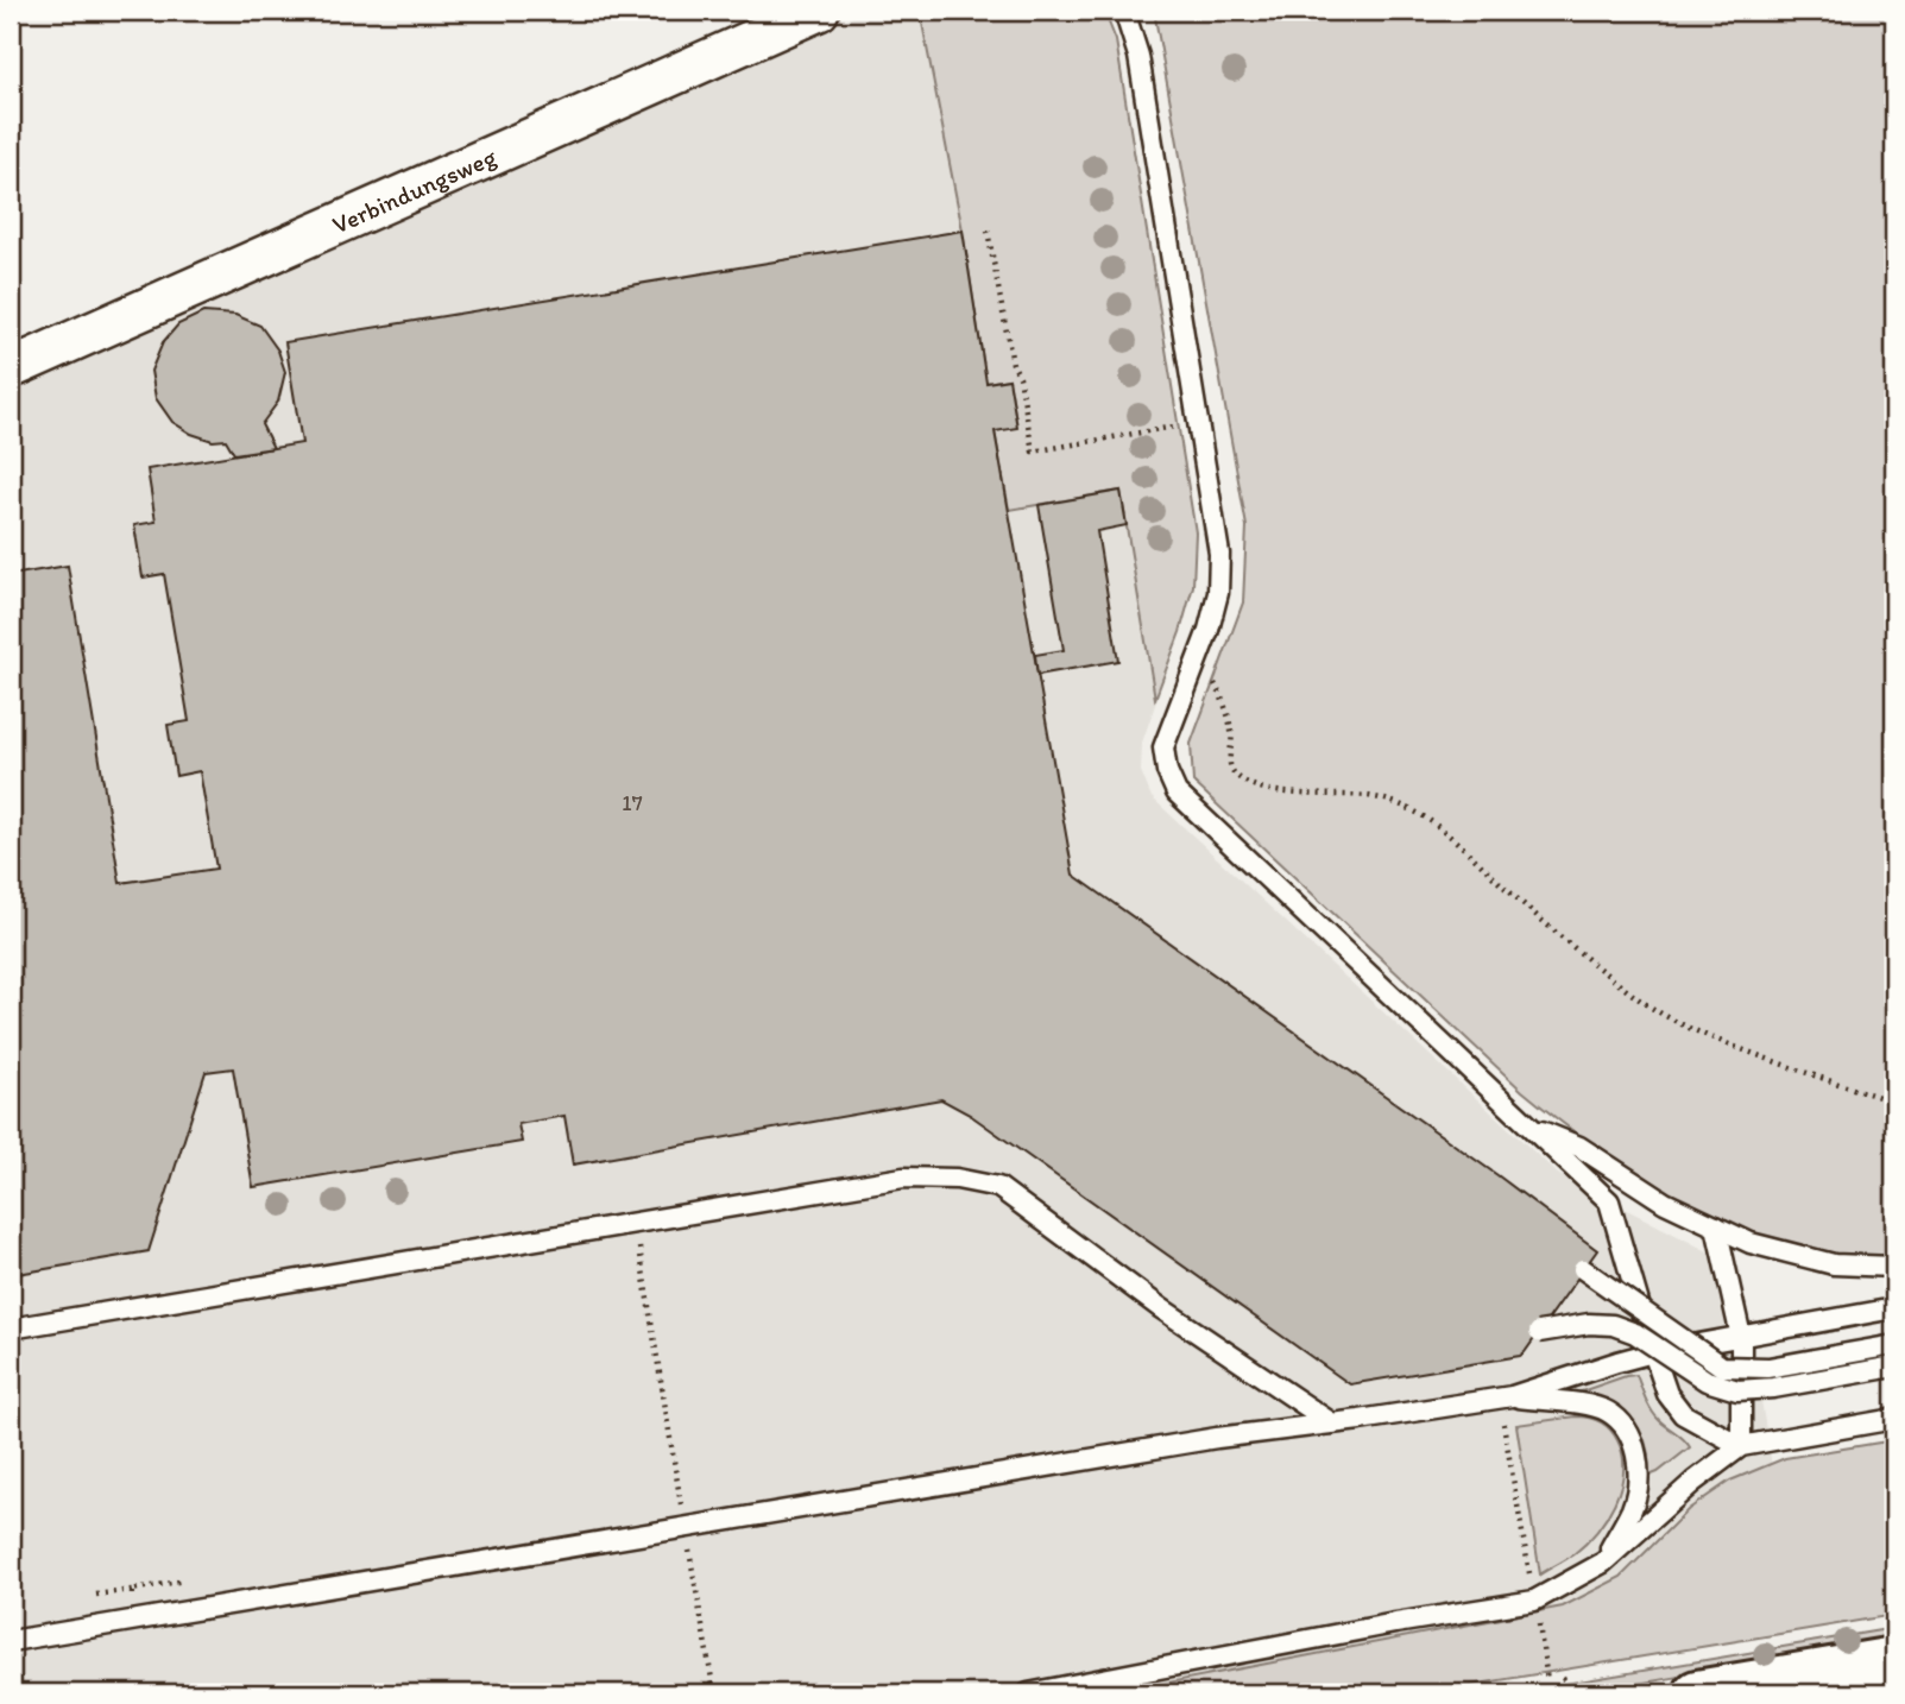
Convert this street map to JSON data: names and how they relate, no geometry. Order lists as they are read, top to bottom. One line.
{"streets":{"street":["Verbindungsweg"]},"house_numbers":["17"]}
